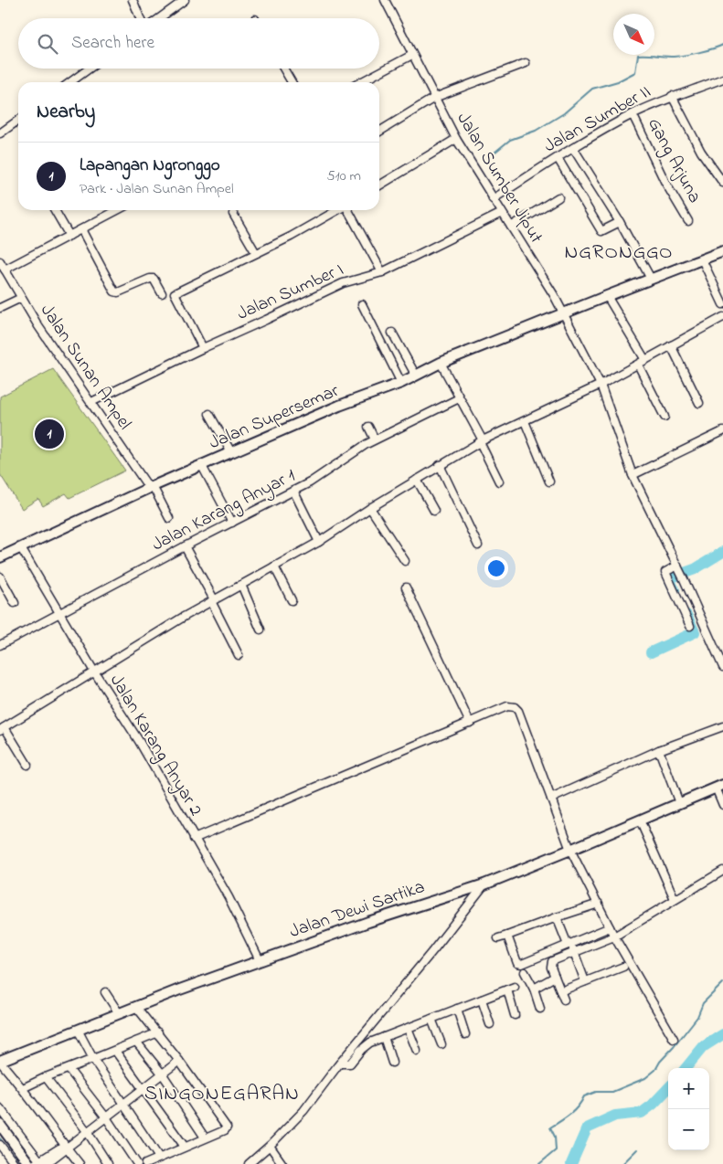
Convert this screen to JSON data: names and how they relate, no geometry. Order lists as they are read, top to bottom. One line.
{"streets":{"main road":["Jalan Supersemar","Jalan Dewi Sartika"],"street":["Jalan Sumber II","Gang Arjuna","Jalan Sumber Jiput","Jalan Sumber I","Jalan Sunan Ampel","Jalan Karang Anyar 1","Jalan Karang Anyar 2"]},"crossings":[["Jalan Sumber II","Gang Arjuna"],["Jalan Sumber II","Jalan Sumber Jiput"],["Jalan Sumber Jiput","Jalan Sumber I"],["Jalan Sumber Jiput","Jalan Supersemar"],["Jalan Sumber I","Jalan Sunan Ampel"],["Jalan Sunan Ampel","Jalan Supersemar"],["Jalan Supersemar","Jalan Karang Anyar 2"],["Jalan Karang Anyar 1","Jalan Karang Anyar 2"],["Jalan Karang Anyar 2","Jalan Dewi Sartika"]],"districts":["NGRONGGO","SINGONEGARAN"],"north":"bottom right","page":{"search":"Search here","heading":"Nearby","list":[{"mark":"1","name":"Lapangan Ngronggo","note":"Park · Jalan Sunan Ampel","value":"510 m"}],"pins":"1","map_buttons":["+","−"]}}
